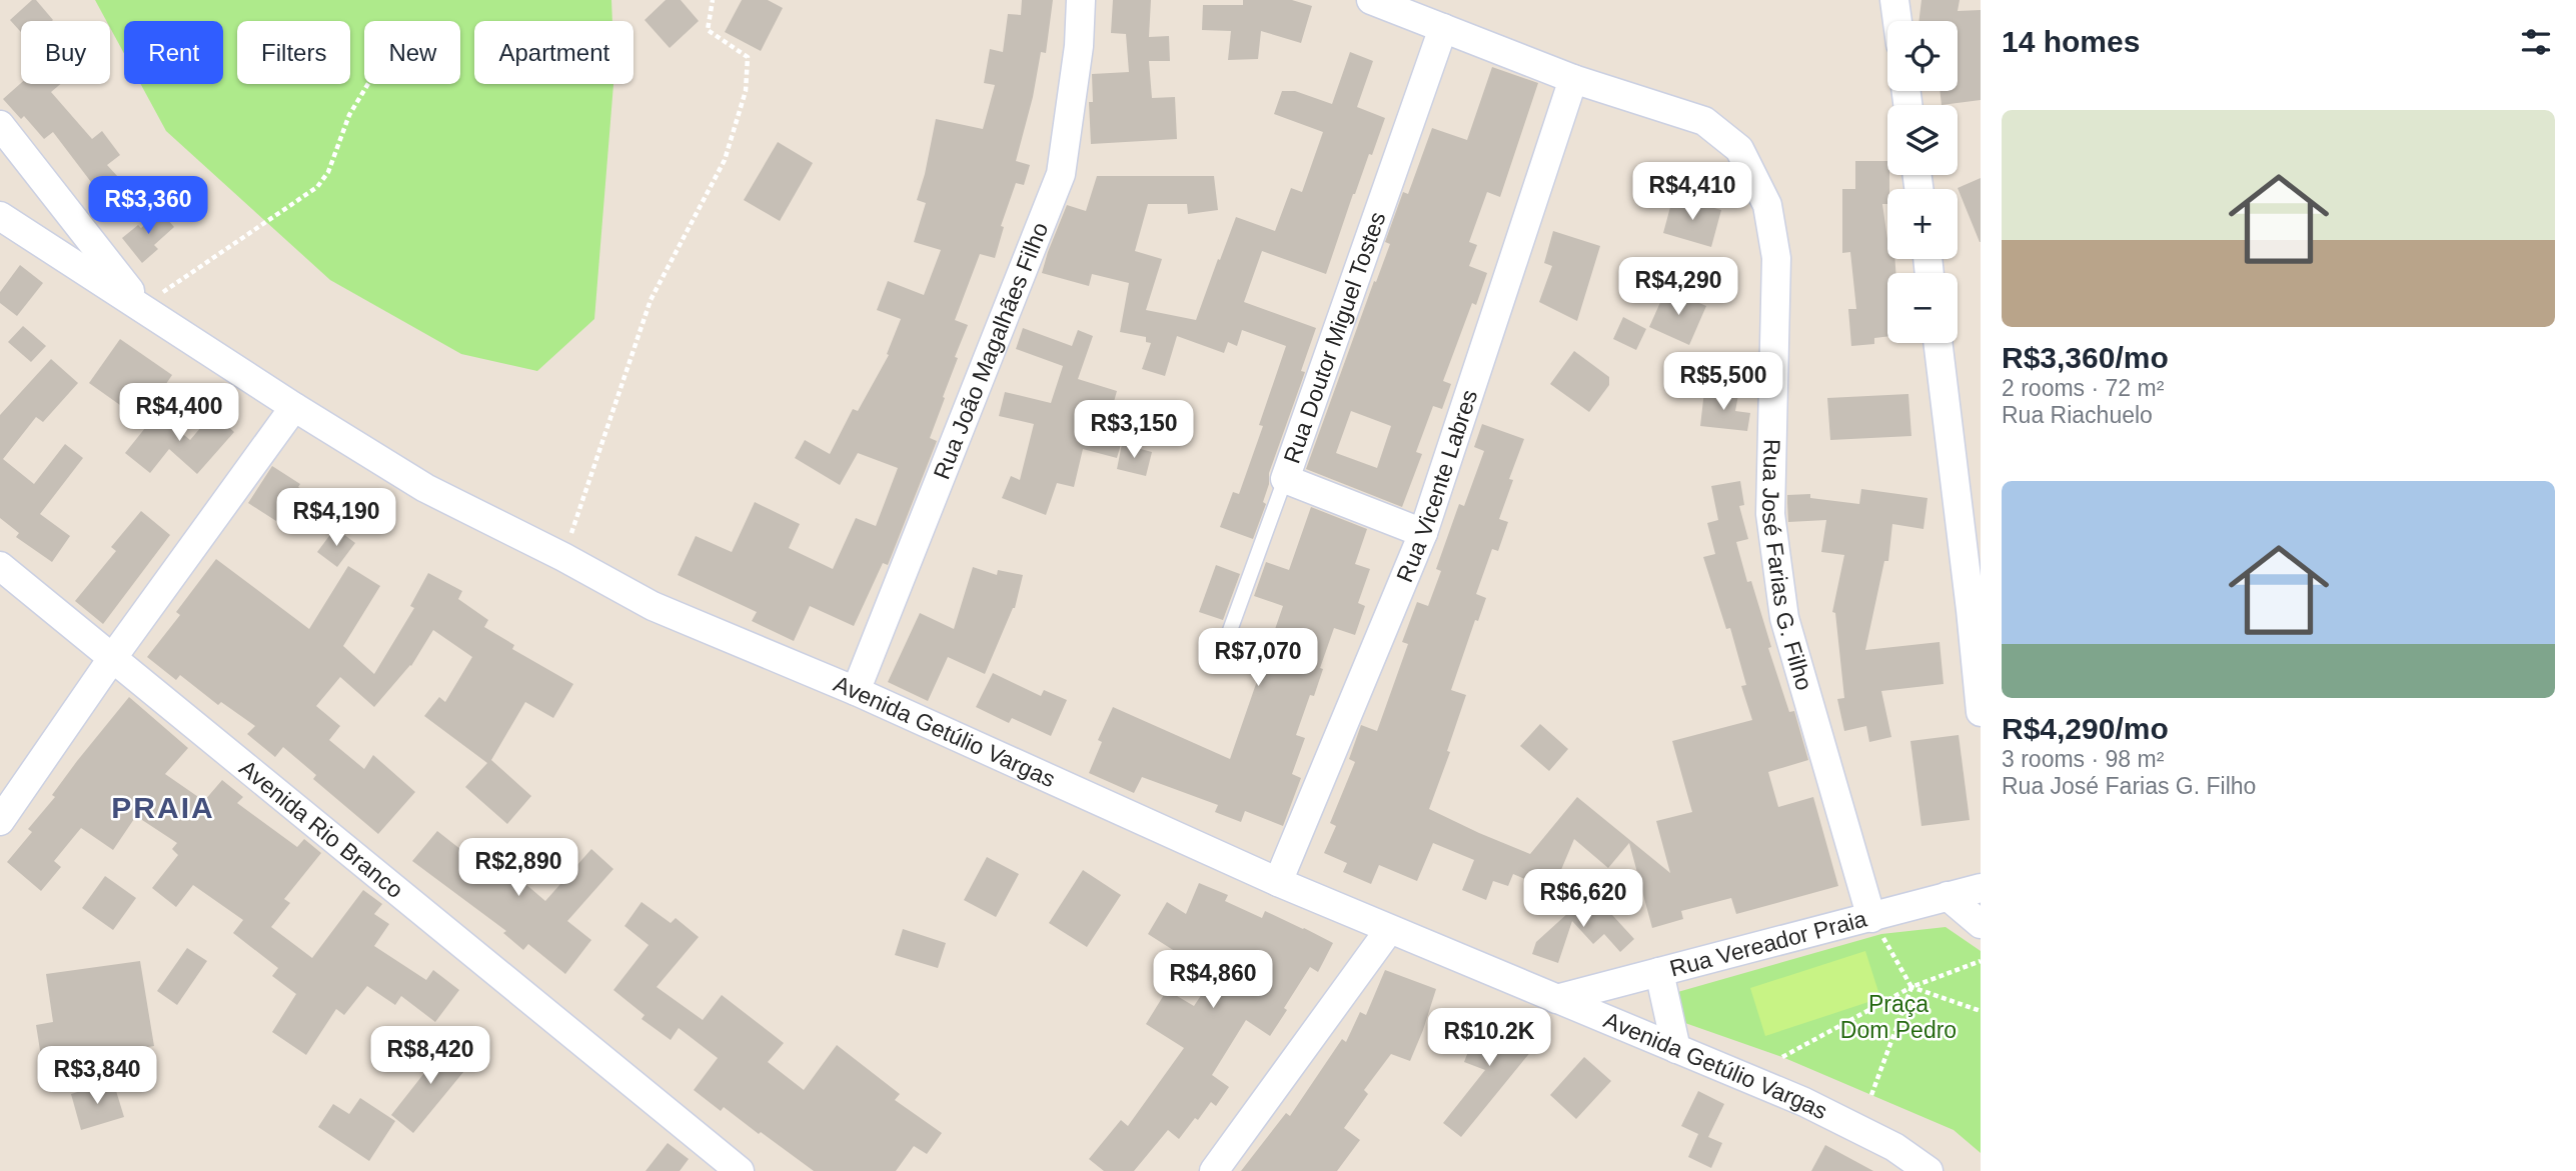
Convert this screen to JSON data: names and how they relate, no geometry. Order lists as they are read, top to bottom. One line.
{"streets":{"street":["Rua Doutor Miguel Tostes","Rua João Magalhães Filho","Rua Vicente Labres","Rua José Farias G. Filho","Avenida Getúlio Vargas","Avenida Rio Branco","Rua Vereador Praia"]},"crossings":[["Rua Doutor Miguel Tostes","Rua José Farias G. Filho"],["Rua João Magalhães Filho","Avenida Getúlio Vargas"],["Rua Vicente Labres","Rua José Farias G. Filho"],["Rua Vicente Labres","Avenida Getúlio Vargas"],["Rua José Farias G. Filho","Rua Vereador Praia"],["Avenida Getúlio Vargas","Rua Vereador Praia"]],"districts":["PRAIA"],"parks":["Praça Dom Pedro"],"page":{"heading":"14 homes","map_buttons":["+","−"],"chip":["Buy","Rent","Filters","New","Apartment"],"list":[{"name":"R$3,360/mo","note":"2 rooms · 72 m² · Rua Riachuelo"},{"name":"R$4,290/mo","note":"3 rooms · 98 m² · Rua José Farias G. Filho"}],"price":["R$4,410","R$3,360","R$4,290","R$5,500","R$4,400","R$3,150","R$4,190","R$7,070","R$2,890","R$6,620","R$4,860","R$10.2K","R$8,420","R$3,840"]}}
